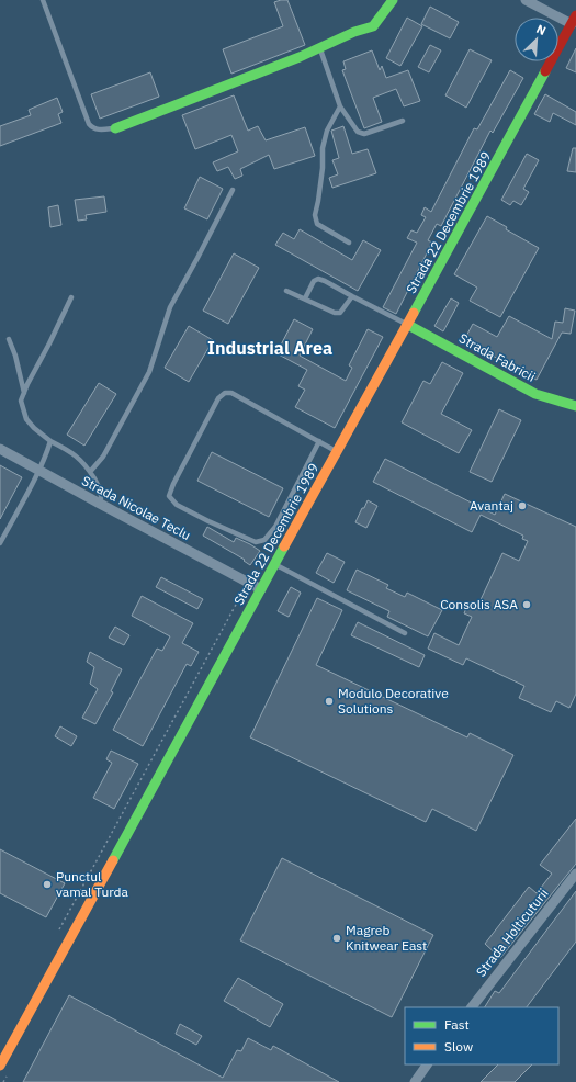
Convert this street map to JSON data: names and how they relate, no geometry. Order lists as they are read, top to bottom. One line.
{"streets":{"main road":["Strada 22 Decembrie 1989","Strada Fabricii"],"street":["Strada Nicolae Teclu","Strada Holticuturii"]},"crossings":[["Strada 22 Decembrie 1989","Strada Fabricii"],["Strada 22 Decembrie 1989","Strada Nicolae Teclu"]],"districts":["Industrial Area"],"places":["Avantaj","Consolis ASA","Modulo Decorative Solutions","Punctul vamal Turda","Magreb Knitwear East"],"legend":["Fast","Slow"],"north":"top right"}
